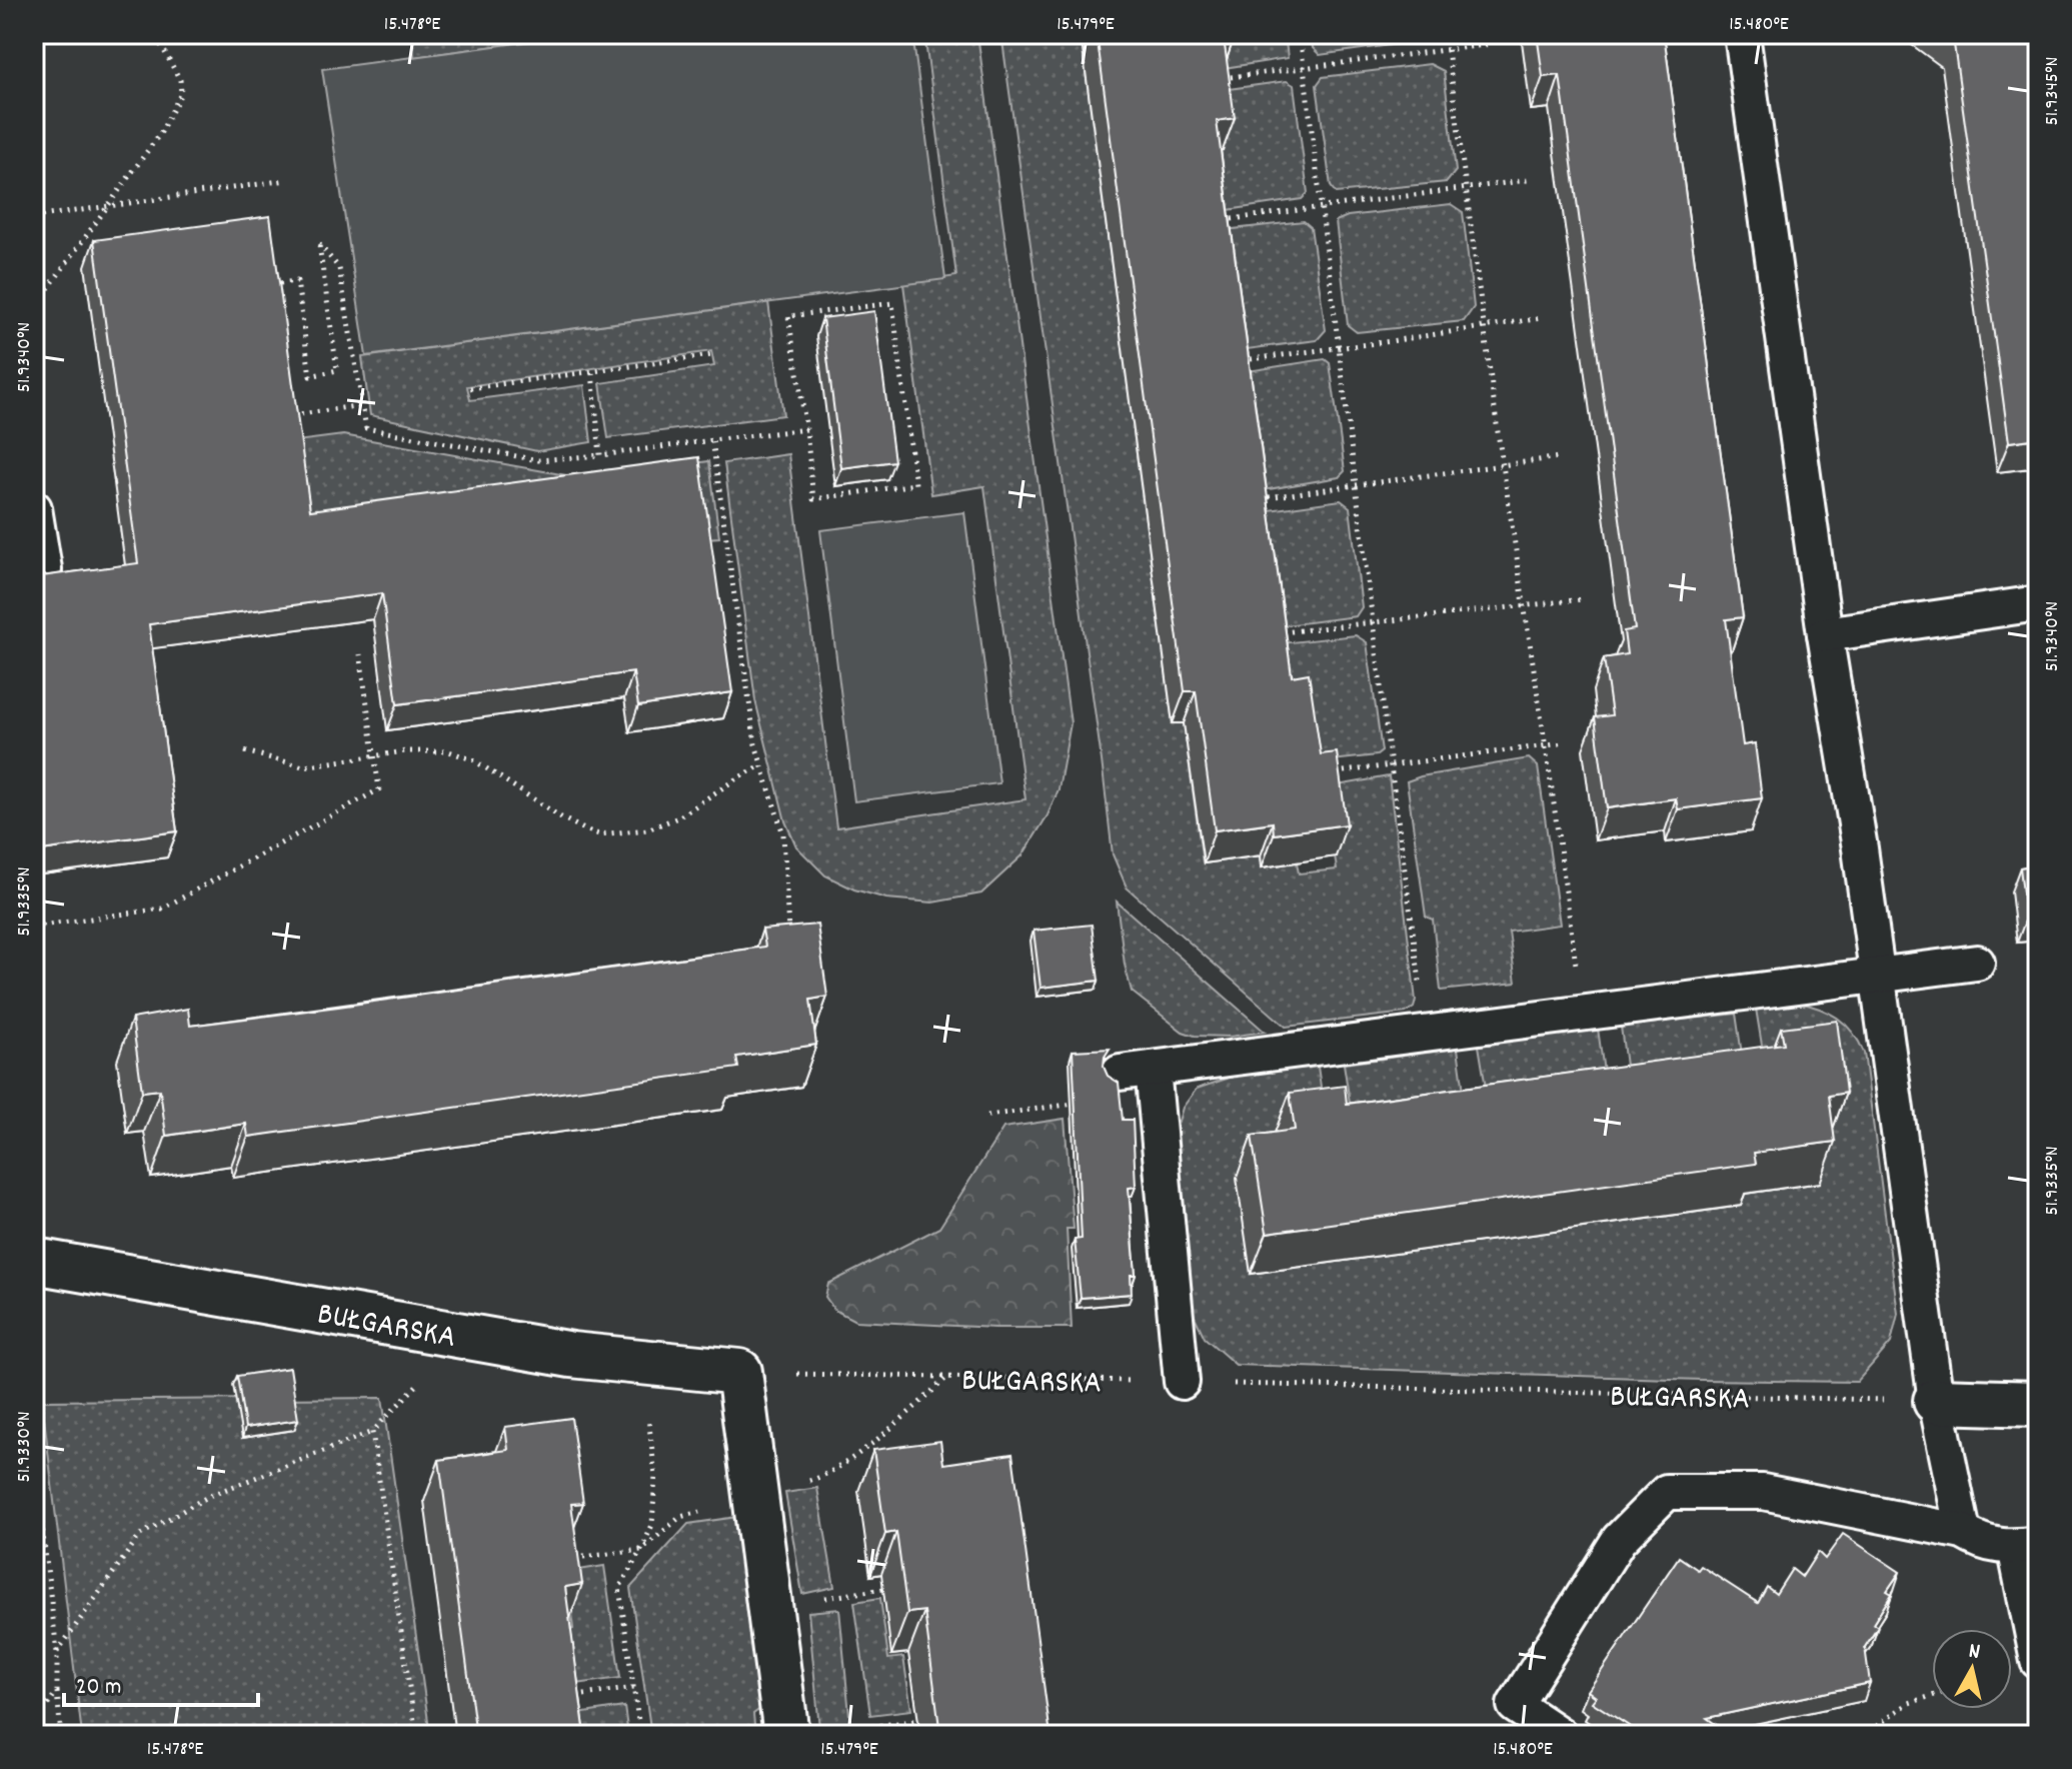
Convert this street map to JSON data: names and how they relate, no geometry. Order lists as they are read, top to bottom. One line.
{"streets":{"street":["BUŁGARSKA"]},"scale_bar":"20 m","north":"top","coordinates":["15.478°E","15.479°E","15.480°E","51.9345°N","51.9340°N","51.9335°N","51.9330°N"]}
